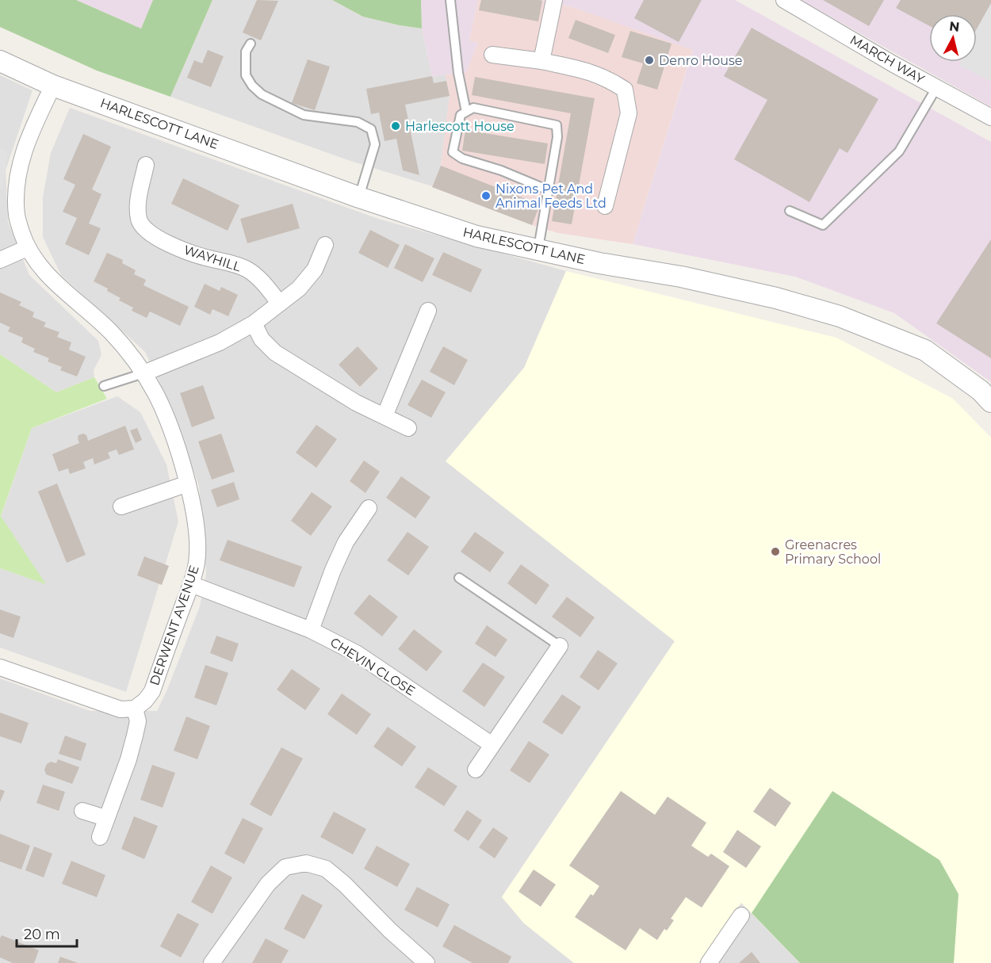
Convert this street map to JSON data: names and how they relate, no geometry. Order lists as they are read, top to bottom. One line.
{"streets":{"street":["MARCH WAY","HARLESCOTT LANE","WAYHILL","DERWENT AVENUE","CHEVIN CLOSE"]},"crossings":[["HARLESCOTT LANE","DERWENT AVENUE"],["DERWENT AVENUE","CHEVIN CLOSE"]],"places":["Denro House","Harlescott House","Nixons Pet And Animal Feeds Ltd","Greenacres Primary School"],"scale_bar":"20 m","north":"top"}
